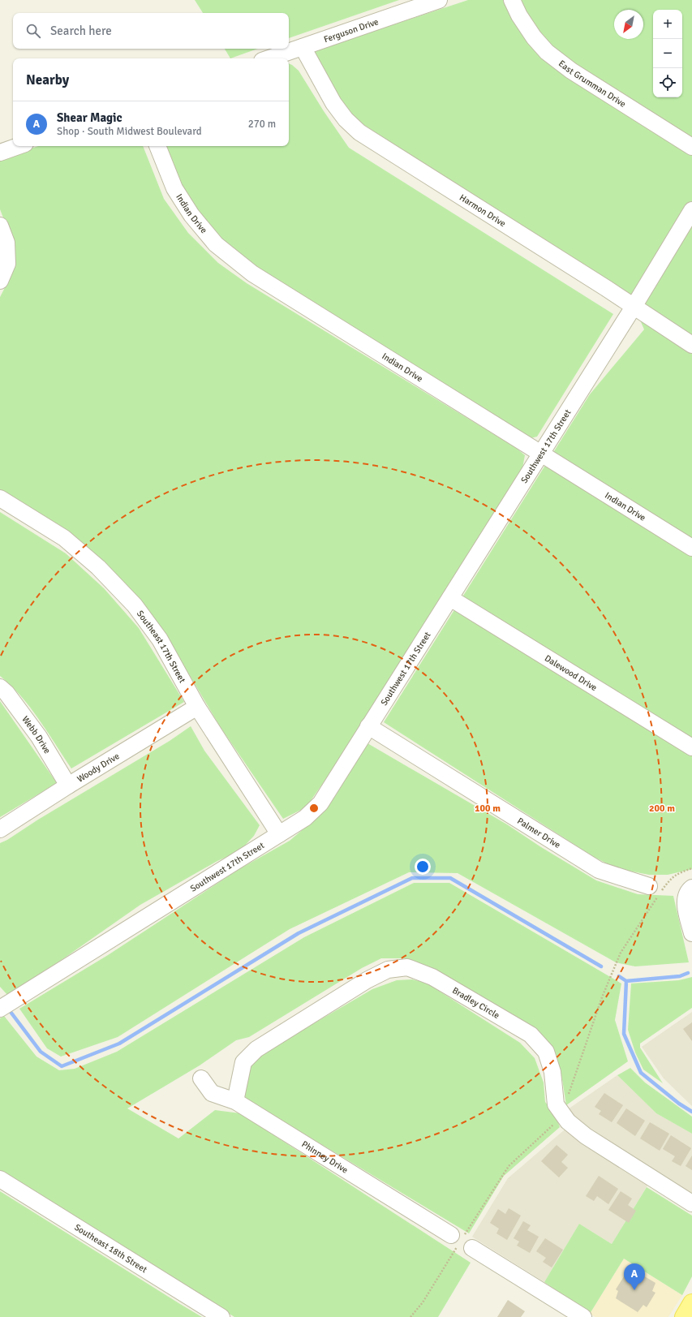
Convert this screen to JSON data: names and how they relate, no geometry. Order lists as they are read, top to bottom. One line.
{"streets":{"street":["Ferguson Drive","East Grumman Drive","Harmon Drive","Indian Drive","Southwest 17th Street","Southeast 17th Street","Dalewood Drive","Webb Drive","Woody Drive","Palmer Drive","Bradley Circle","Phinney Drive","Southeast 18th Street"]},"crossings":[["Ferguson Drive","Harmon Drive"],["Harmon Drive","Southwest 17th Street"],["Indian Drive","Southwest 17th Street"],["Southwest 17th Street","Southeast 17th Street"],["Southwest 17th Street","Dalewood Drive"],["Southwest 17th Street","Palmer Drive"],["Southeast 17th Street","Woody Drive"],["Webb Drive","Woody Drive"],["Bradley Circle","Phinney Drive"]],"north":"bottom left","page":{"map_buttons":["+","−"],"search":"Search here","heading":"Nearby","list":[{"mark":"A","name":"Shear Magic","note":"Shop · South Midwest Boulevard","value":"270 m"}],"pins":"A"},"rings":["100 m","200 m"]}
